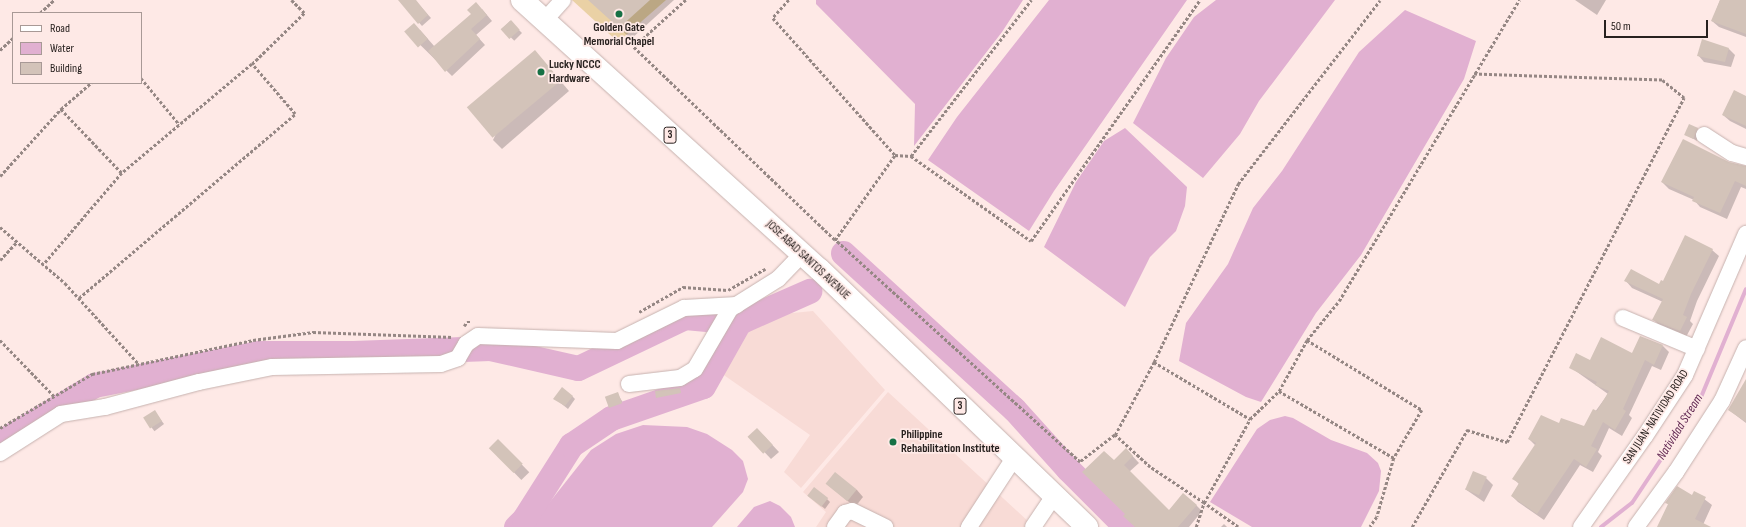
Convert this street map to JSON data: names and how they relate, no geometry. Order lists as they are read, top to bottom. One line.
{"streets":{"highway":["3","JOSE ABAD SANTOS AVENUE"],"street":["SAN JUAN-NATIVIDAD ROAD"]},"water":["Natividad Stream"],"places":["Golden Gate Memorial Chapel","Lucky NCCC Hardware","Philippine Rehabilitation Institute"],"legend":["Road","Water","Building"],"scale_bar":"50 m"}
